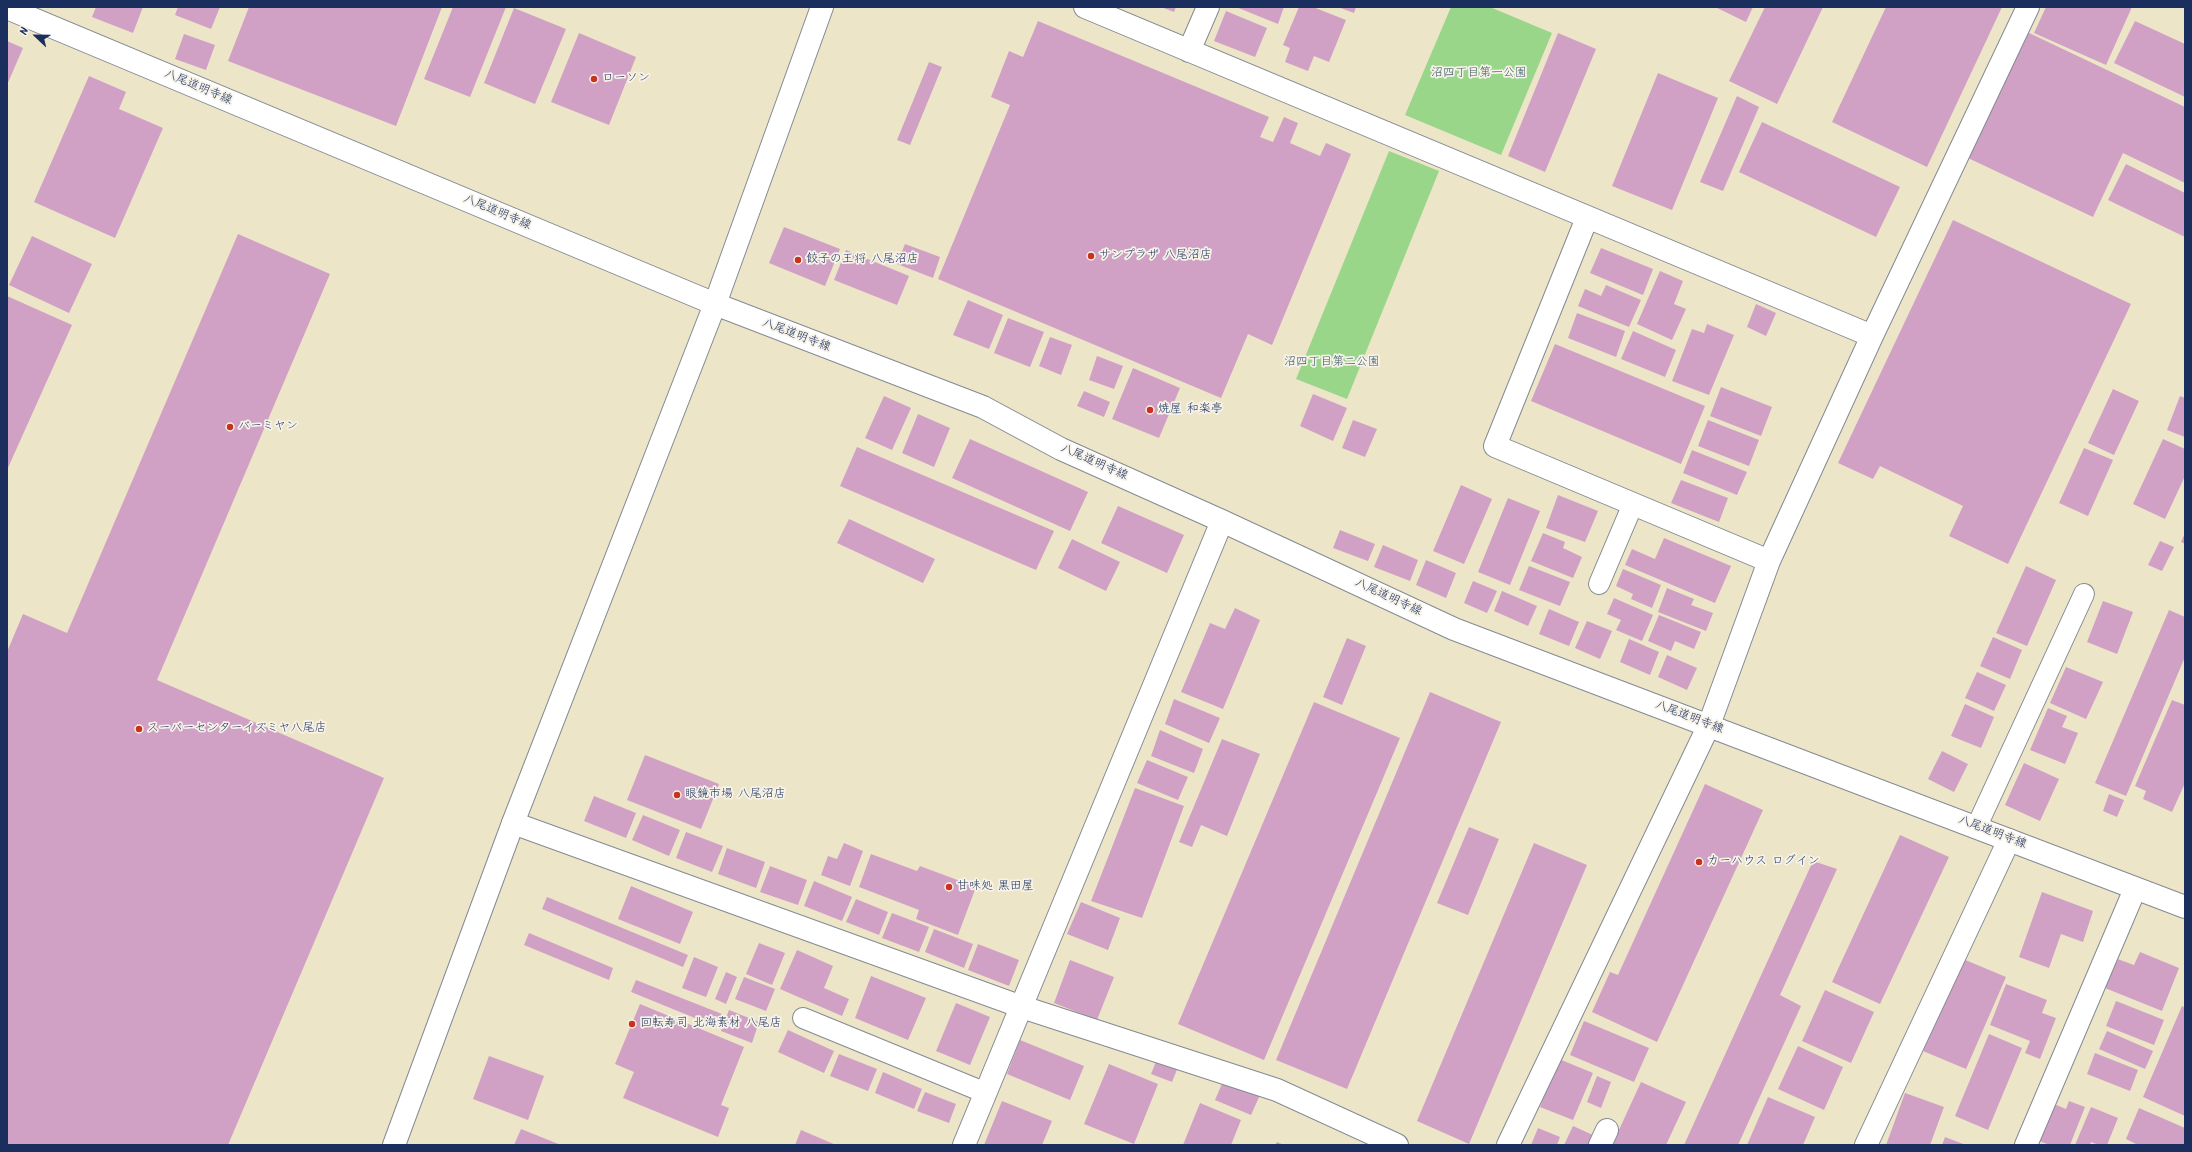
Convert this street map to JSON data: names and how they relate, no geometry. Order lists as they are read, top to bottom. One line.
{"streets":{"street":["八尾道明寺線"]},"parks":["沼四丁目第一公園","沼四丁目第二公園"],"places":["ローソン","サンプラザ 八尾沼店","餃子の王将 八尾沼店","焼屋 和楽亭","バーミヤン","スーパーセンターイズミヤ八尾店","眼鏡市場 八尾沼店","カーハウス ログイン","甘味処 黒田屋","回転寿司 北海素材 八尾店"],"north":"left"}
